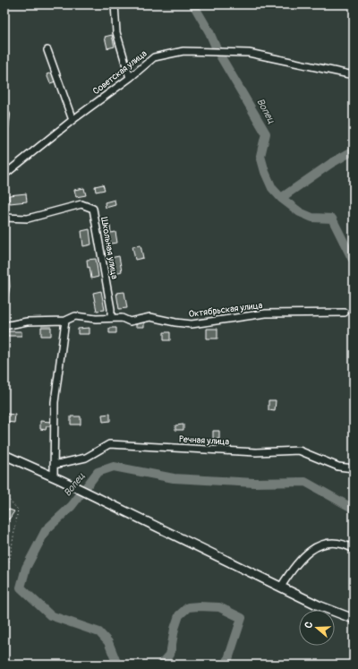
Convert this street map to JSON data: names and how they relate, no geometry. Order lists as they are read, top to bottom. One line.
{"streets":{"street":["Советская улица","Школьная улица","Октябрьская улица","Речная улица"]},"crossings":[["Школьная улица","Октябрьская улица"]],"water":["Вопец"],"north":"left"}
